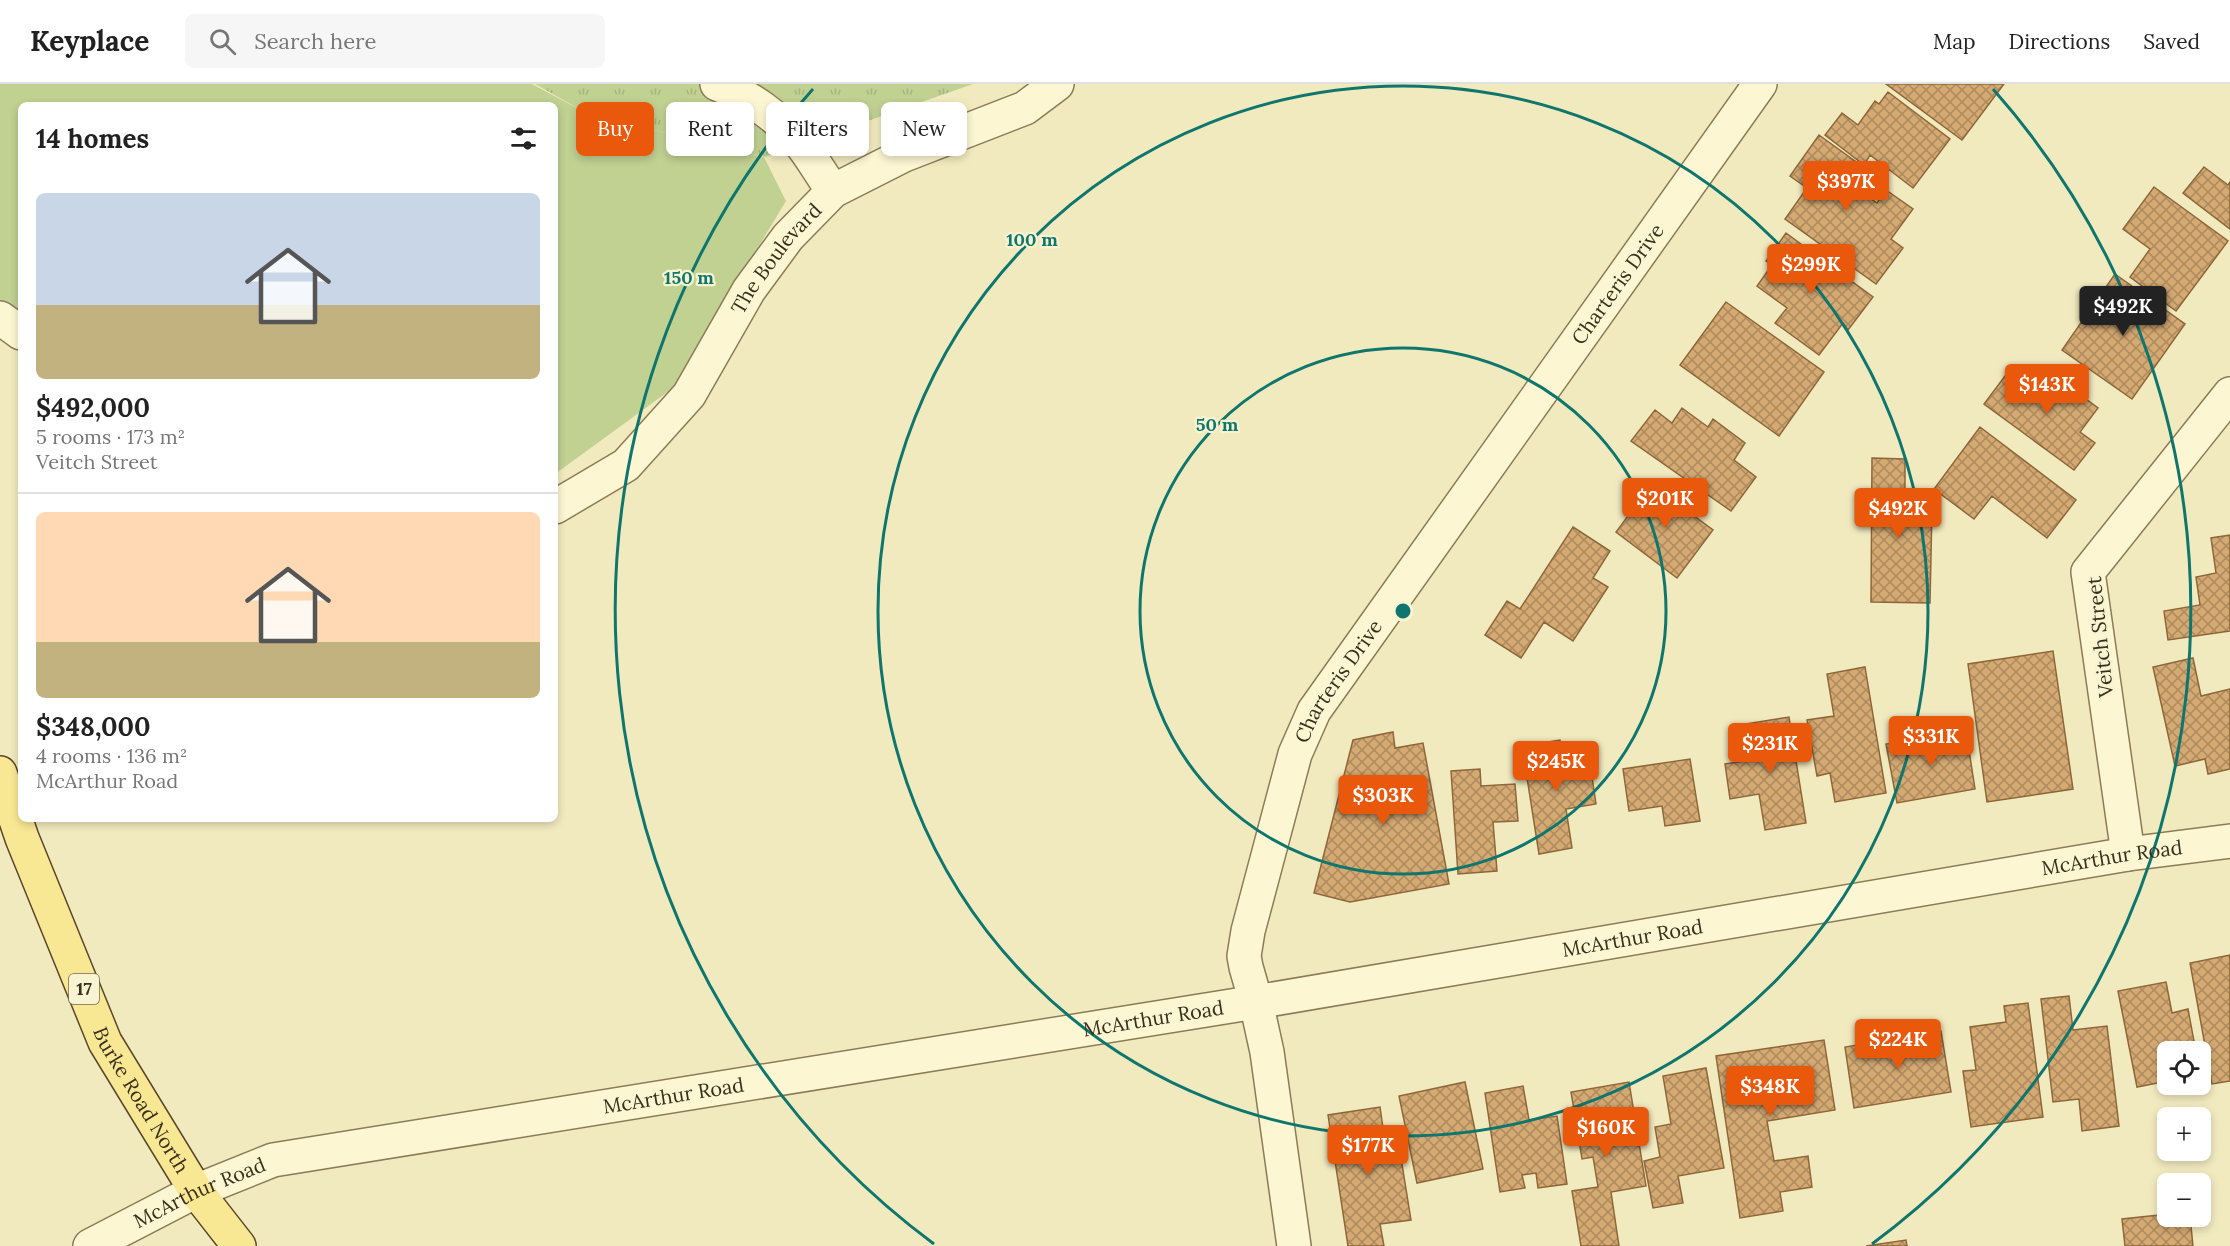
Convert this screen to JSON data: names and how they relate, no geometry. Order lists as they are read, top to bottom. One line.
{"streets":{"main road":["17","Burke Road North"],"street":["The Boulevard","Charteris Drive","Veitch Street","McArthur Road"]},"crossings":[["Charteris Drive","McArthur Road"],["Veitch Street","McArthur Road"],["McArthur Road","Burke Road North"]],"page":{"header":"Keyplace","search":"Search here","nav":["Map","Directions","Saved"],"chip":["Buy","Rent","Filters","New"],"heading":"14 homes","price":["$397K","$299K","$492K","$143K","$201K","$492K","$331K","$231K","$245K","$303K","$224K","$348K","$160K","$177K"],"list":[{"name":"$492,000","note":"5 rooms · 173 m² · Veitch Street"},{"name":"$348,000","note":"4 rooms · 136 m² · McArthur Road"}],"map_buttons":["+","−"]},"rings":["100 m","150 m","50 m"]}
